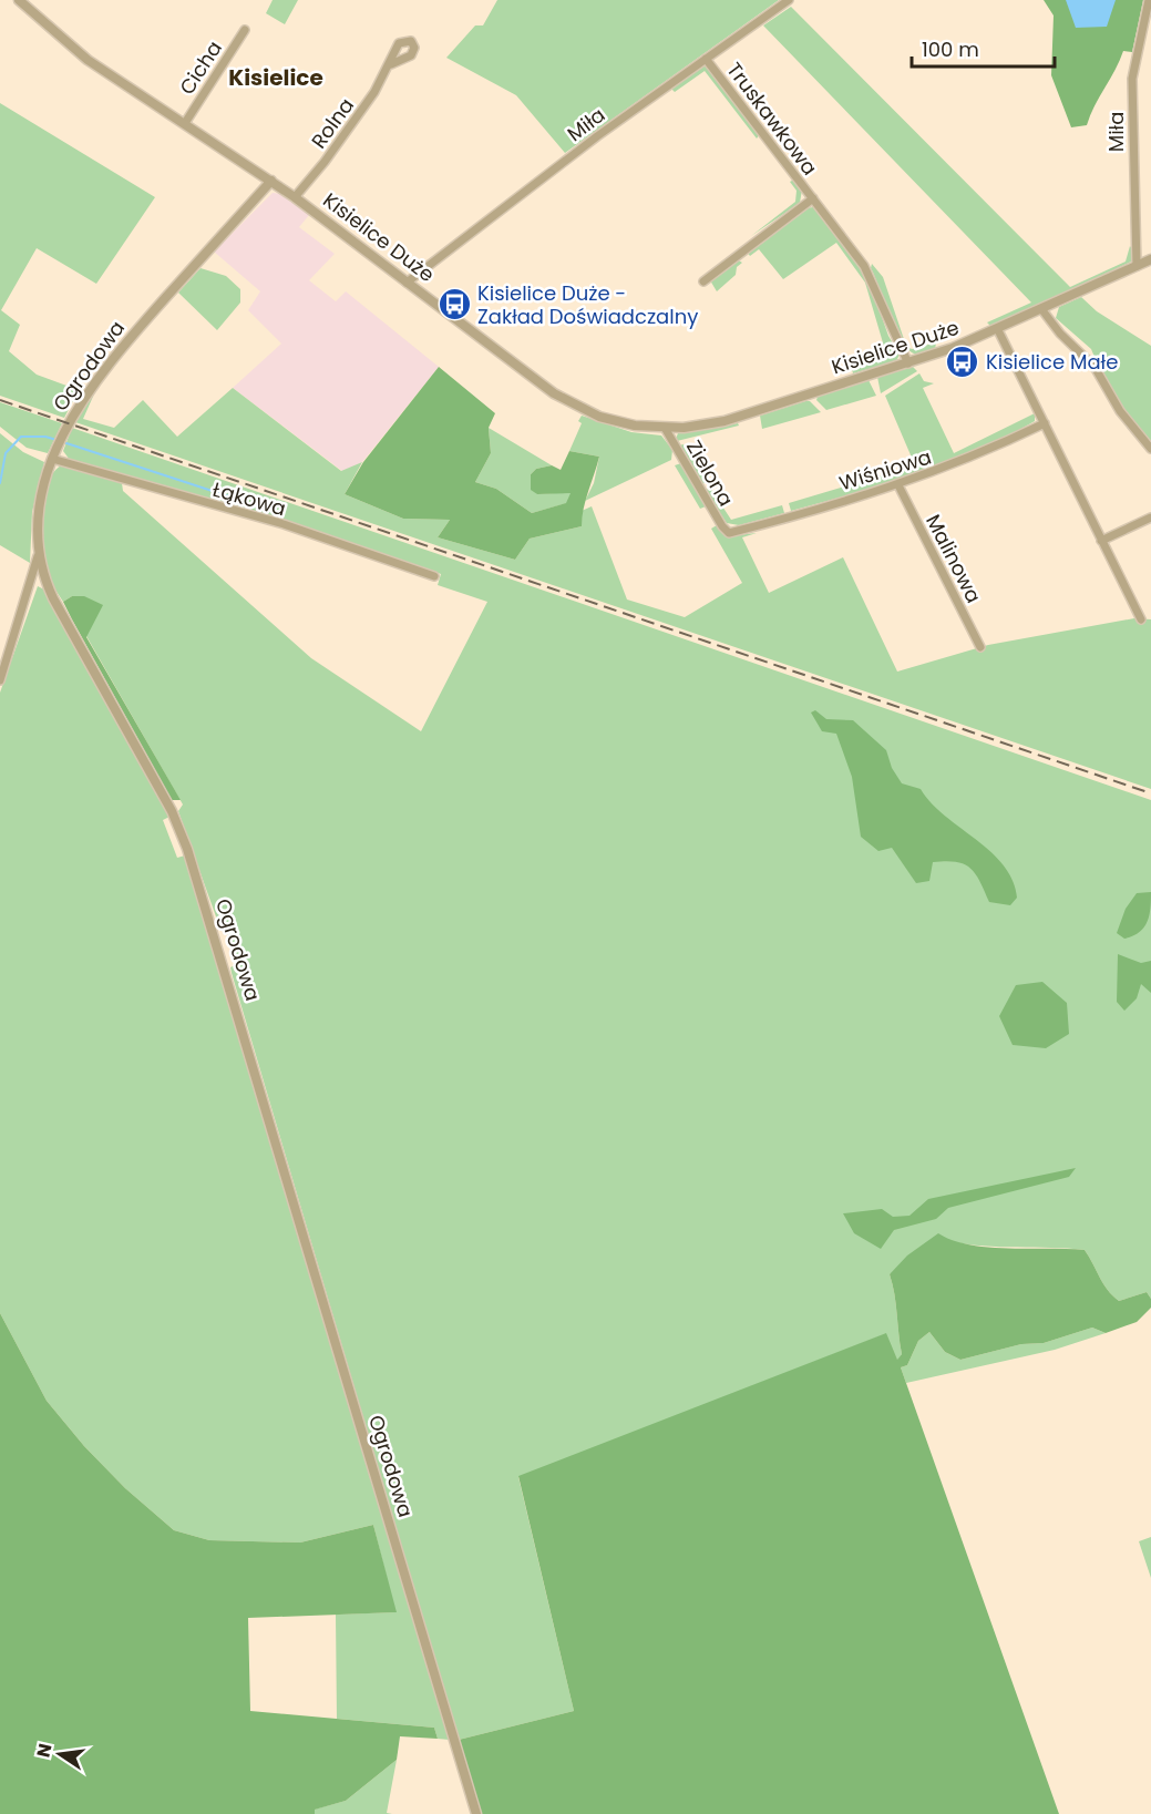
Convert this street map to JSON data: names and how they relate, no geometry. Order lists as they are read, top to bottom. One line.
{"streets":{"street":["Cicha","Truskawkowa","Rolna","Miła","Kisielice Duże","Ogrodowa","Wiśniowa","Zielona","Łąkowa","Malinowa"]},"crossings":[["Cicha","Kisielice Duże"],["Truskawkowa","Miła"],["Truskawkowa","Kisielice Duże"],["Rolna","Kisielice Duże"],["Miła","Kisielice Duże"],["Kisielice Duże","Ogrodowa"],["Kisielice Duże","Zielona"],["Ogrodowa","Łąkowa"],["Wiśniowa","Zielona"],["Wiśniowa","Malinowa"]],"districts":["Kisielice"],"places":{"bus stop":["Kisielice Duże - Zakład Doświadczalny","Kisielice Małe"]},"scale_bar":"100 m","north":"left"}
